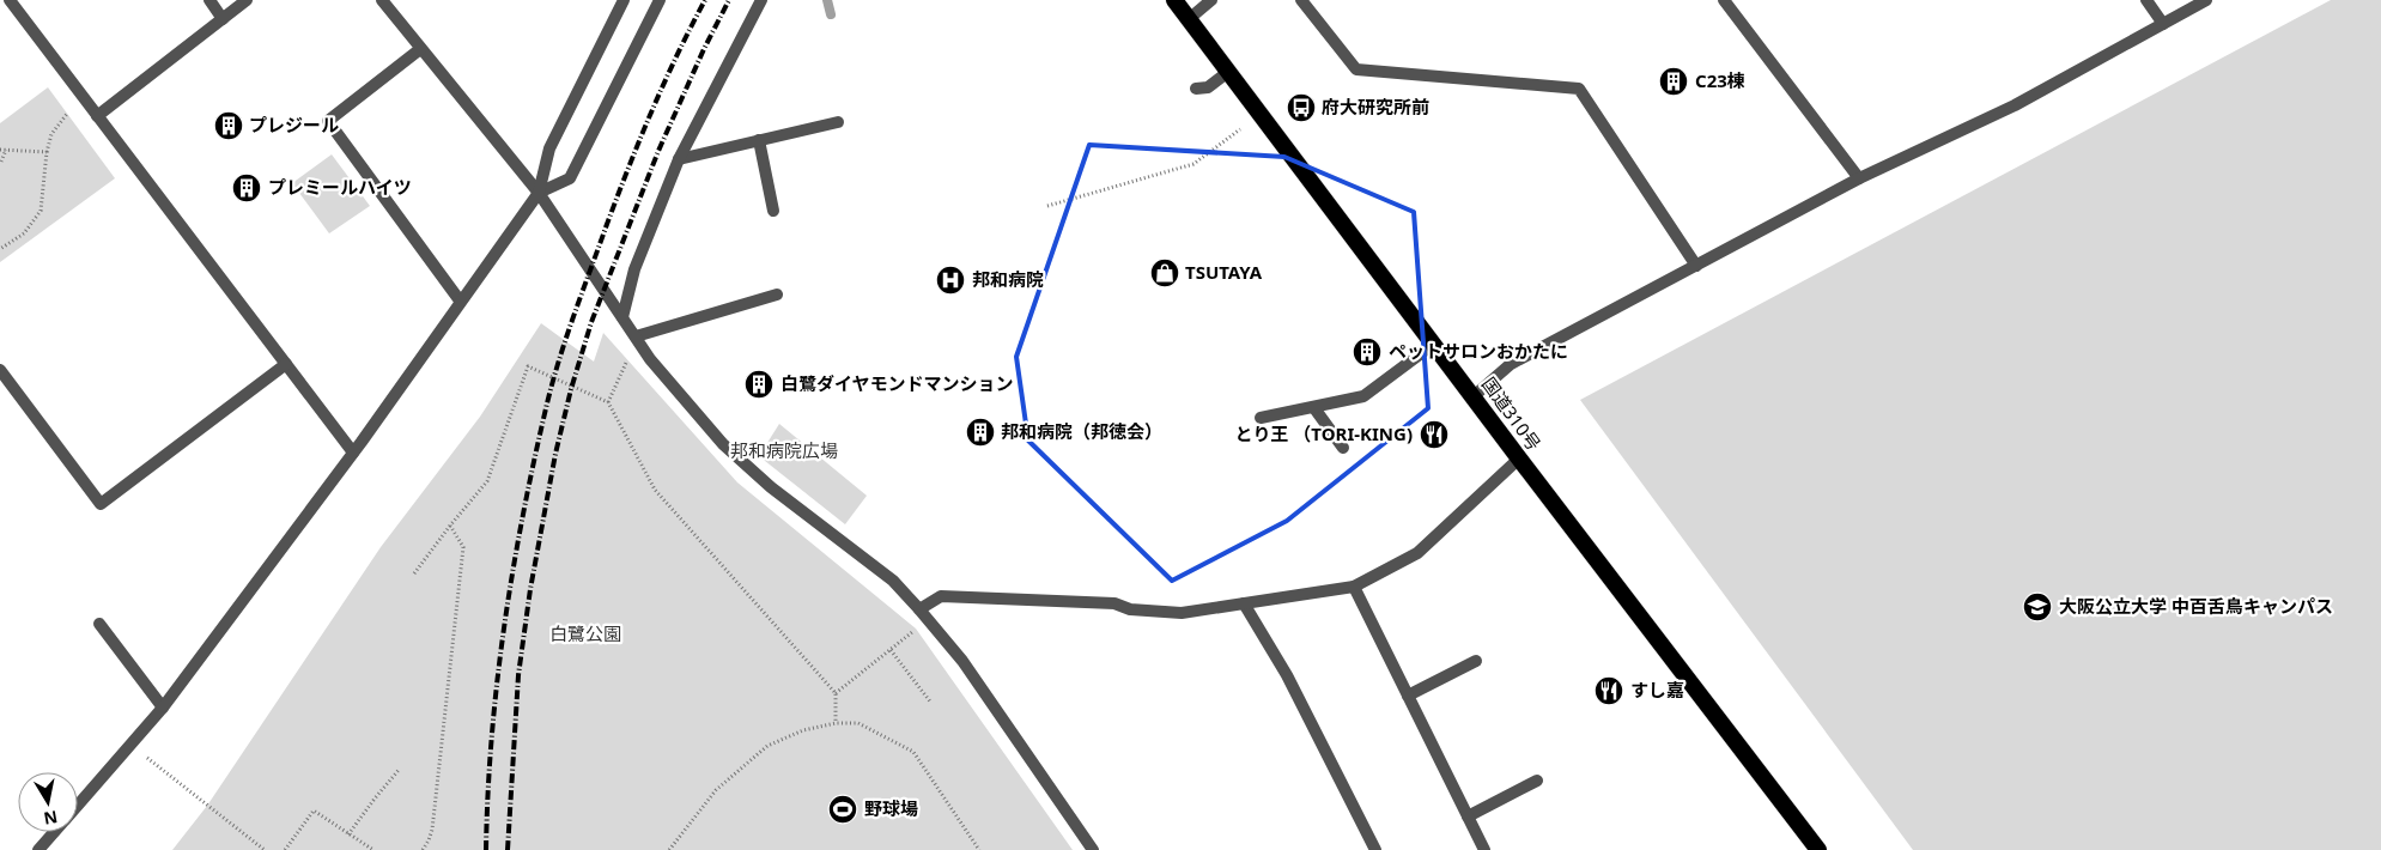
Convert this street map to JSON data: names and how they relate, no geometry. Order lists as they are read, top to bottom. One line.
{"streets":{"highway":["国道310号"]},"parks":["邦和病院広場","白鷺公園"],"places":{"building":["C23棟","プレジール","プレミールハイツ","ペットサロンおかたに","白鷺ダイヤモンドマンション","邦和病院（邦徳会）"],"bus stop":["府大研究所前"],"shop":["TSUTAYA"],"hospital":["邦和病院"],"restaurant":["とり王 （TORI-KING)","すし嘉"],"school or university":["大阪公立大学 中百舌鳥キャンパス"],"sports":["野球場"]},"north":"bottom"}
